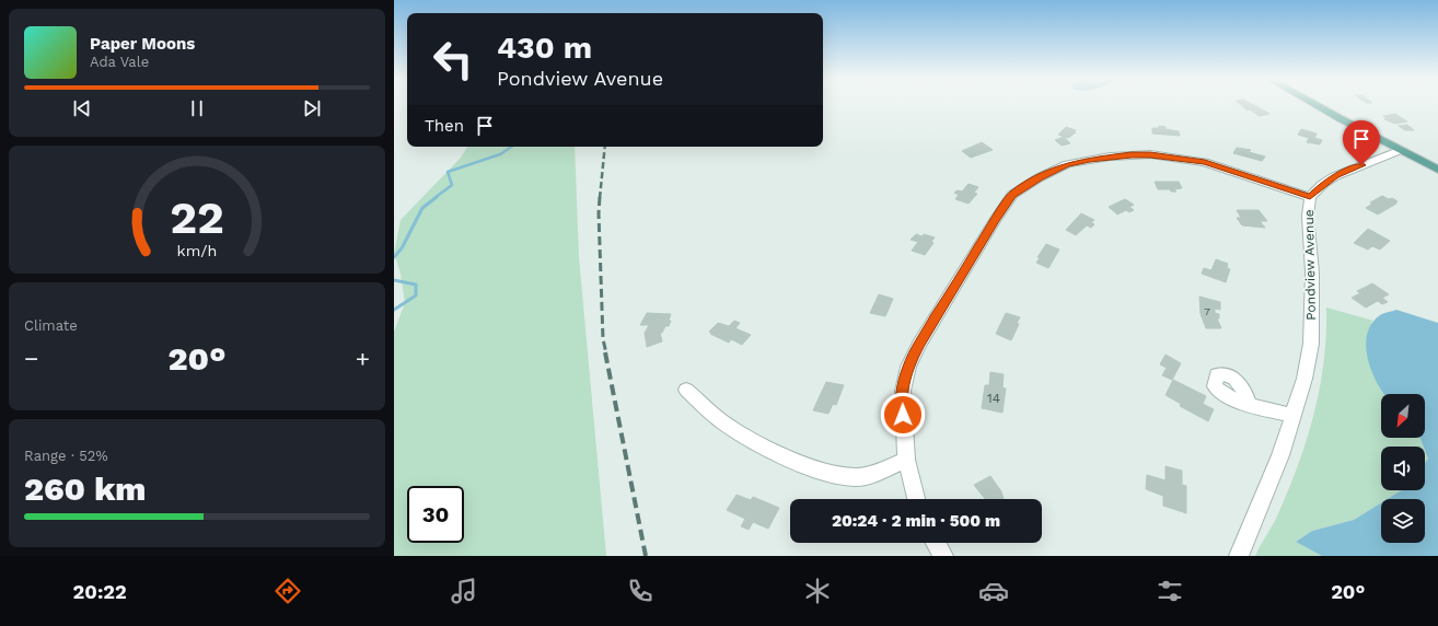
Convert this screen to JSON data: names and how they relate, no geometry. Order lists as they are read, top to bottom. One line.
{"streets":{"street":["Pondview Avenue"]},"house_numbers":["7","14"],"north":"bottom left","page":{"turn":["430 m","Pondview Avenue"],"song":["Paper Moons","Ada Vale"],"then":"Then","tile":["Climate",["Range · 52%","260 km"]],"heat":["−","20°","+"],"limit":"30","trip":"20:24 · 2 min · 500 m","tabs":["20:22","20°"],"gauge":["22","km/h"]}}
